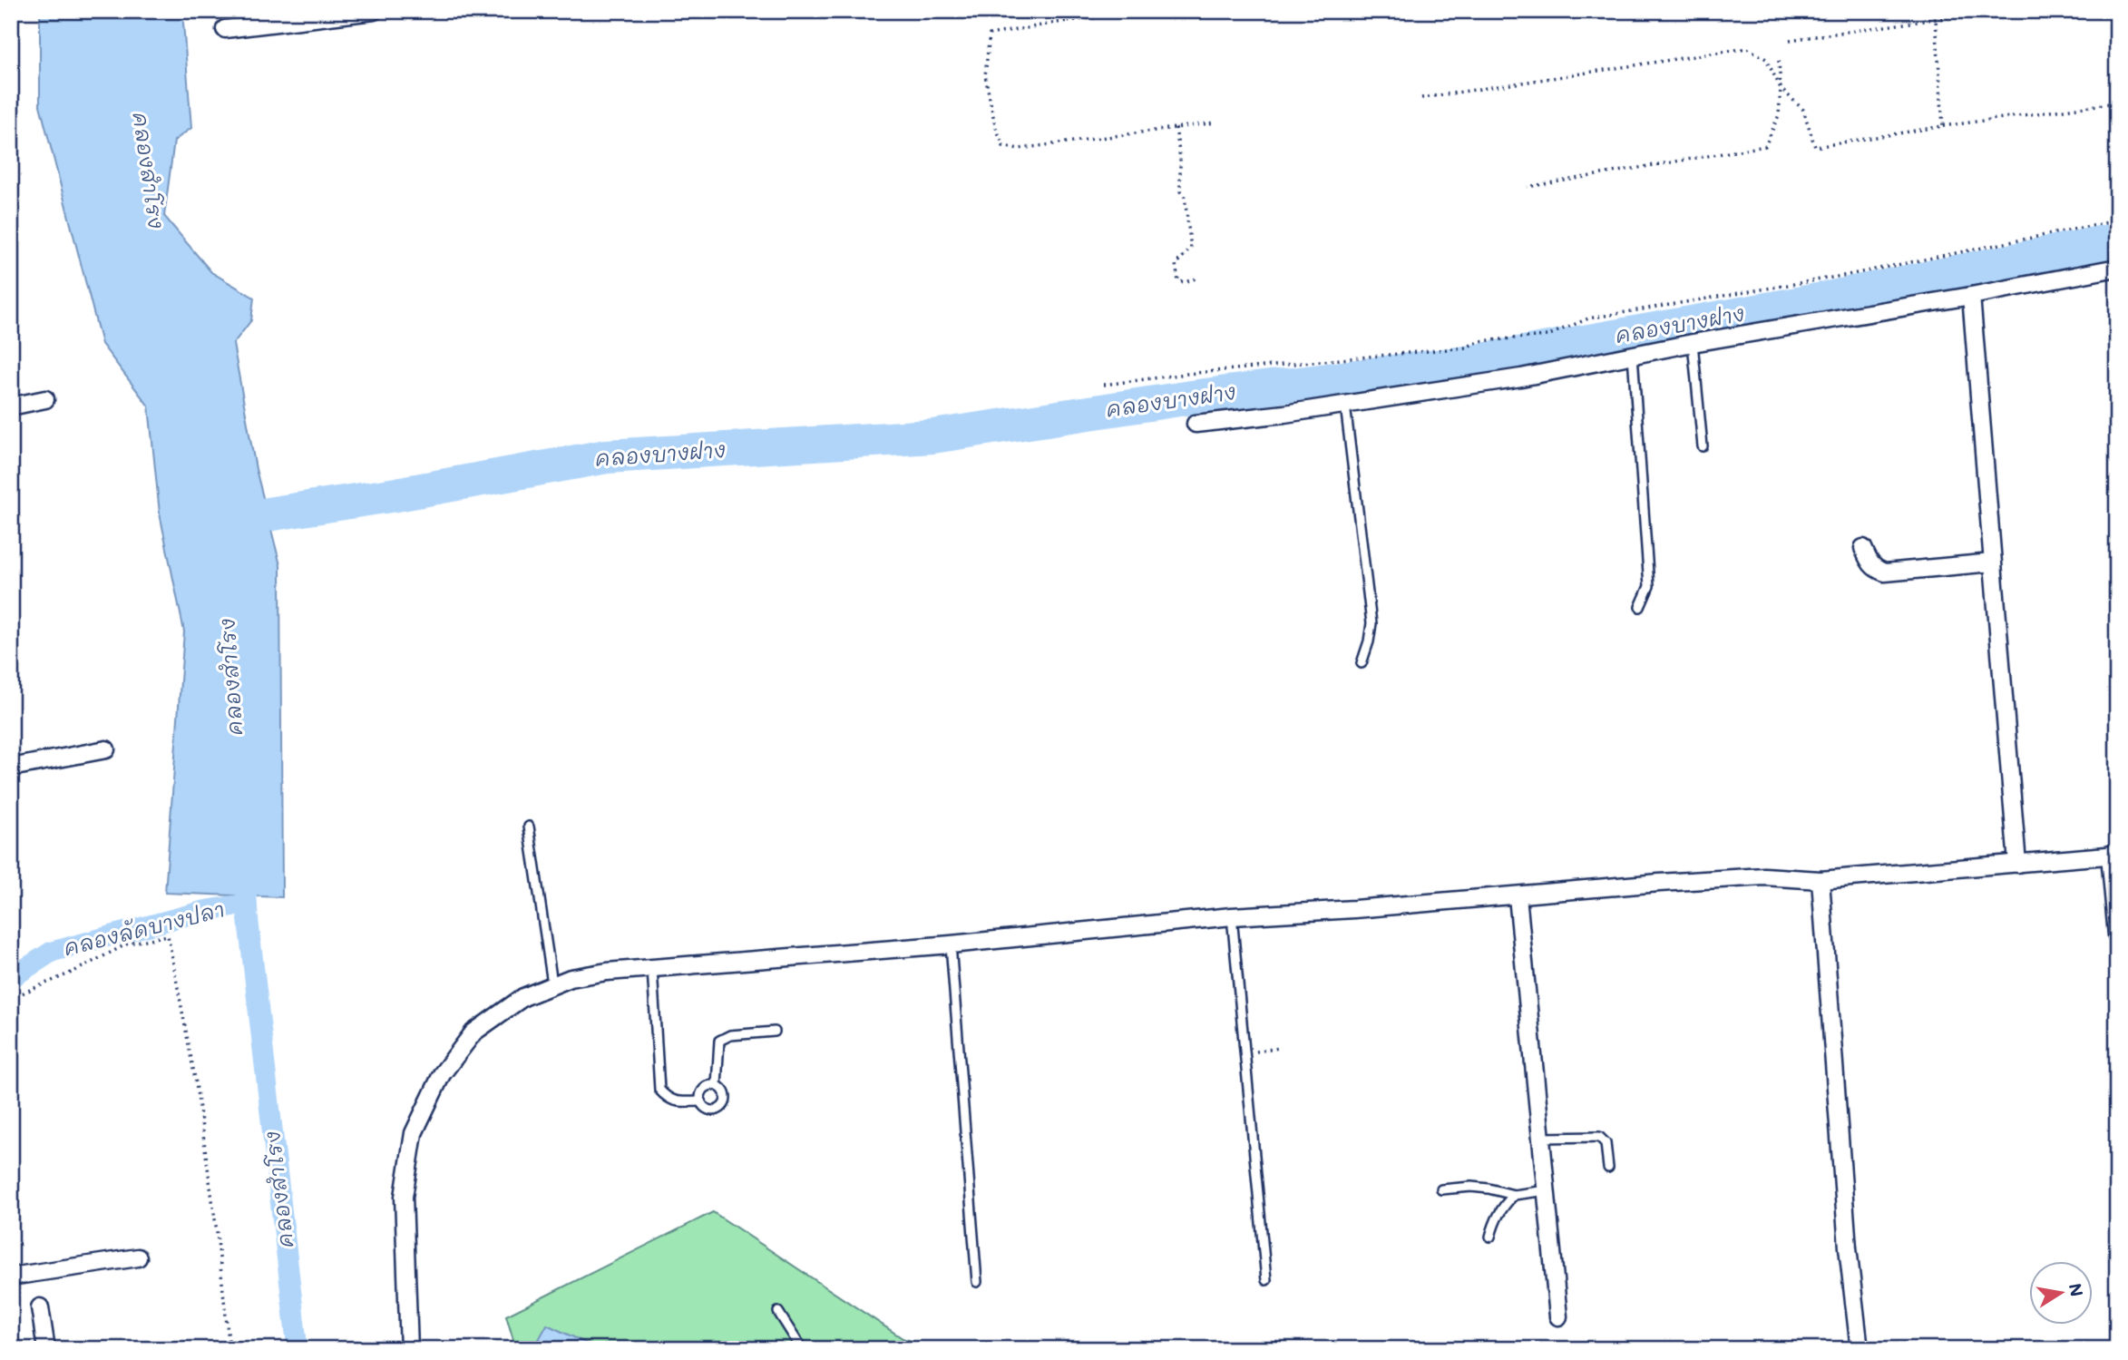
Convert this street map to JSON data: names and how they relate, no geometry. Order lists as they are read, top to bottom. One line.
{"water":["คลองสำโรง","คลองบางฝาง","คลองลัดบางปลา"],"north":"right"}
